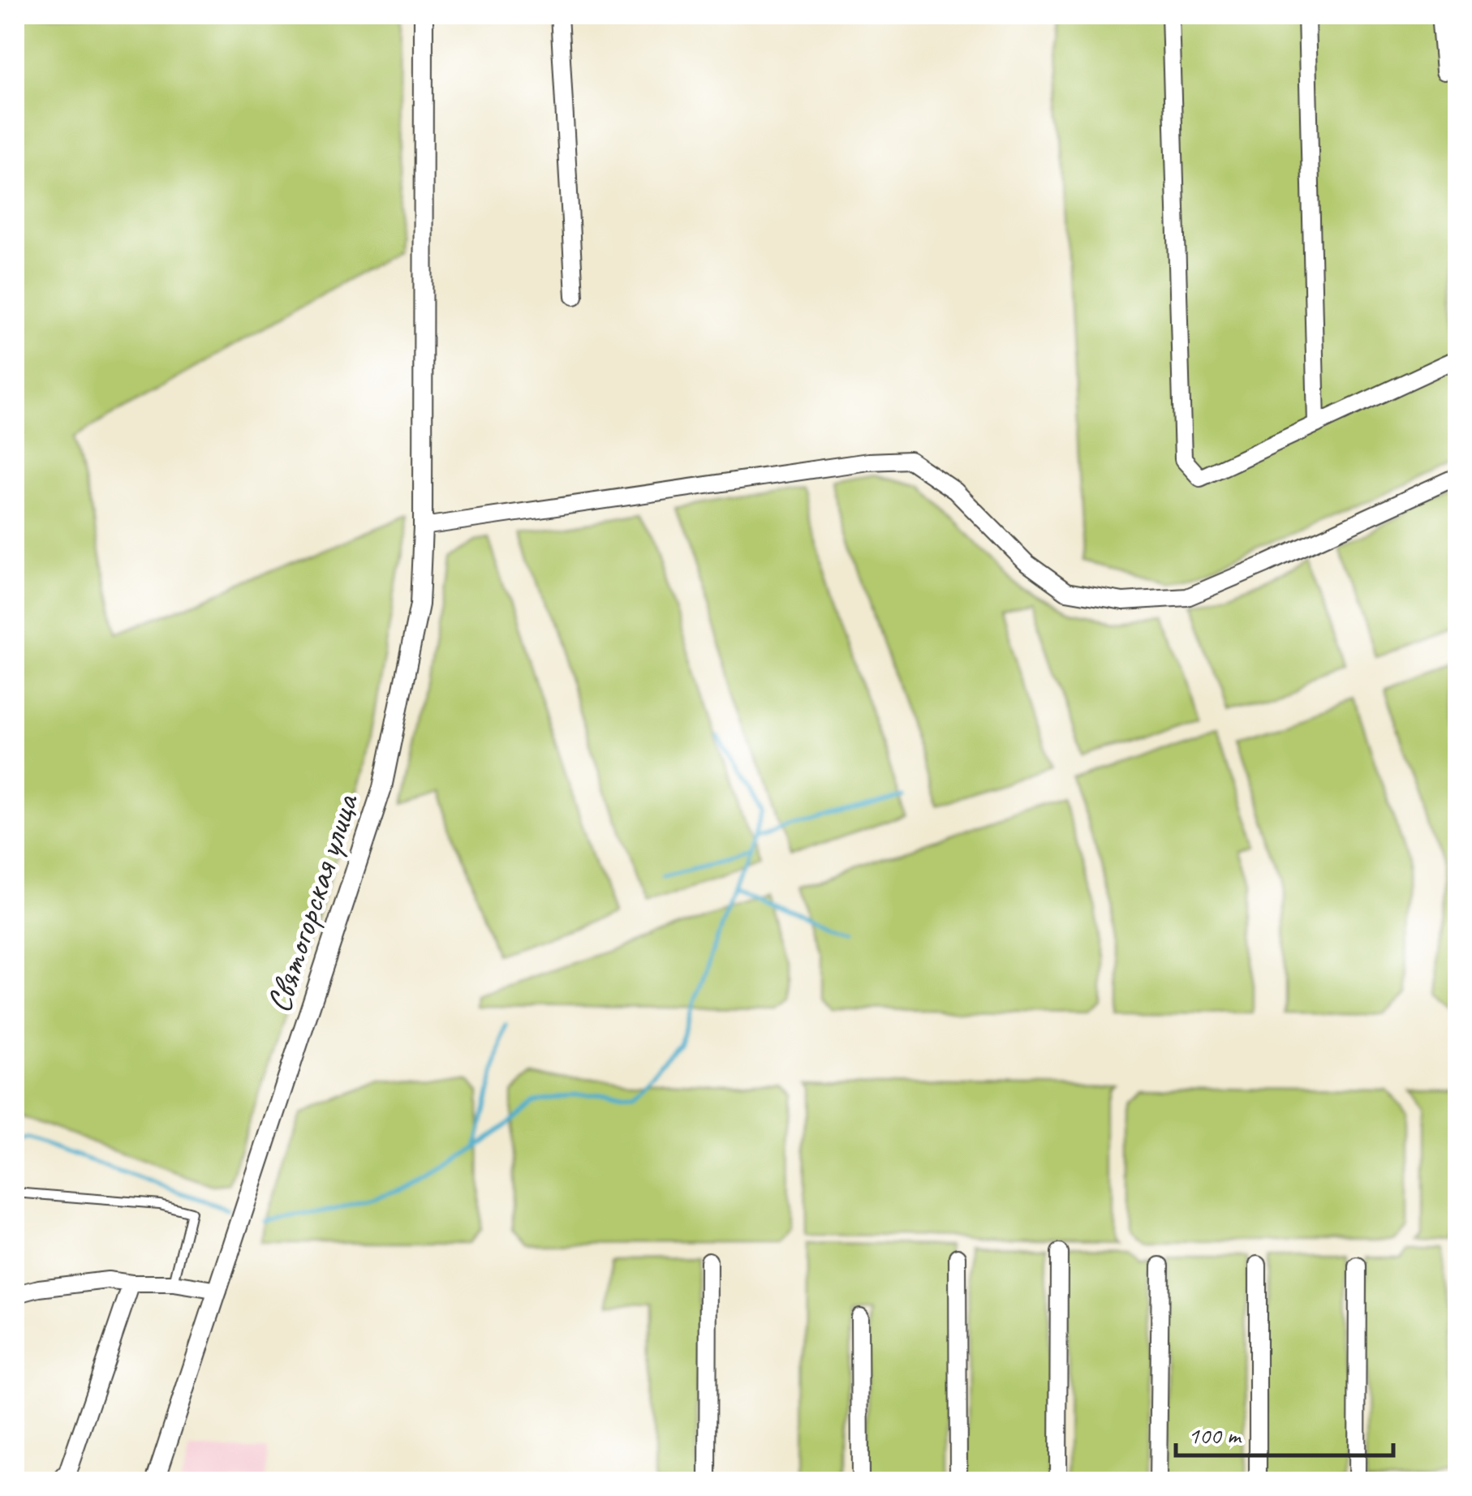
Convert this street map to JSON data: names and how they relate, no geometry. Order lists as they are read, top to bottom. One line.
{"streets":{"street":["Святогорская улица"]},"scale_bar":"100 m"}
